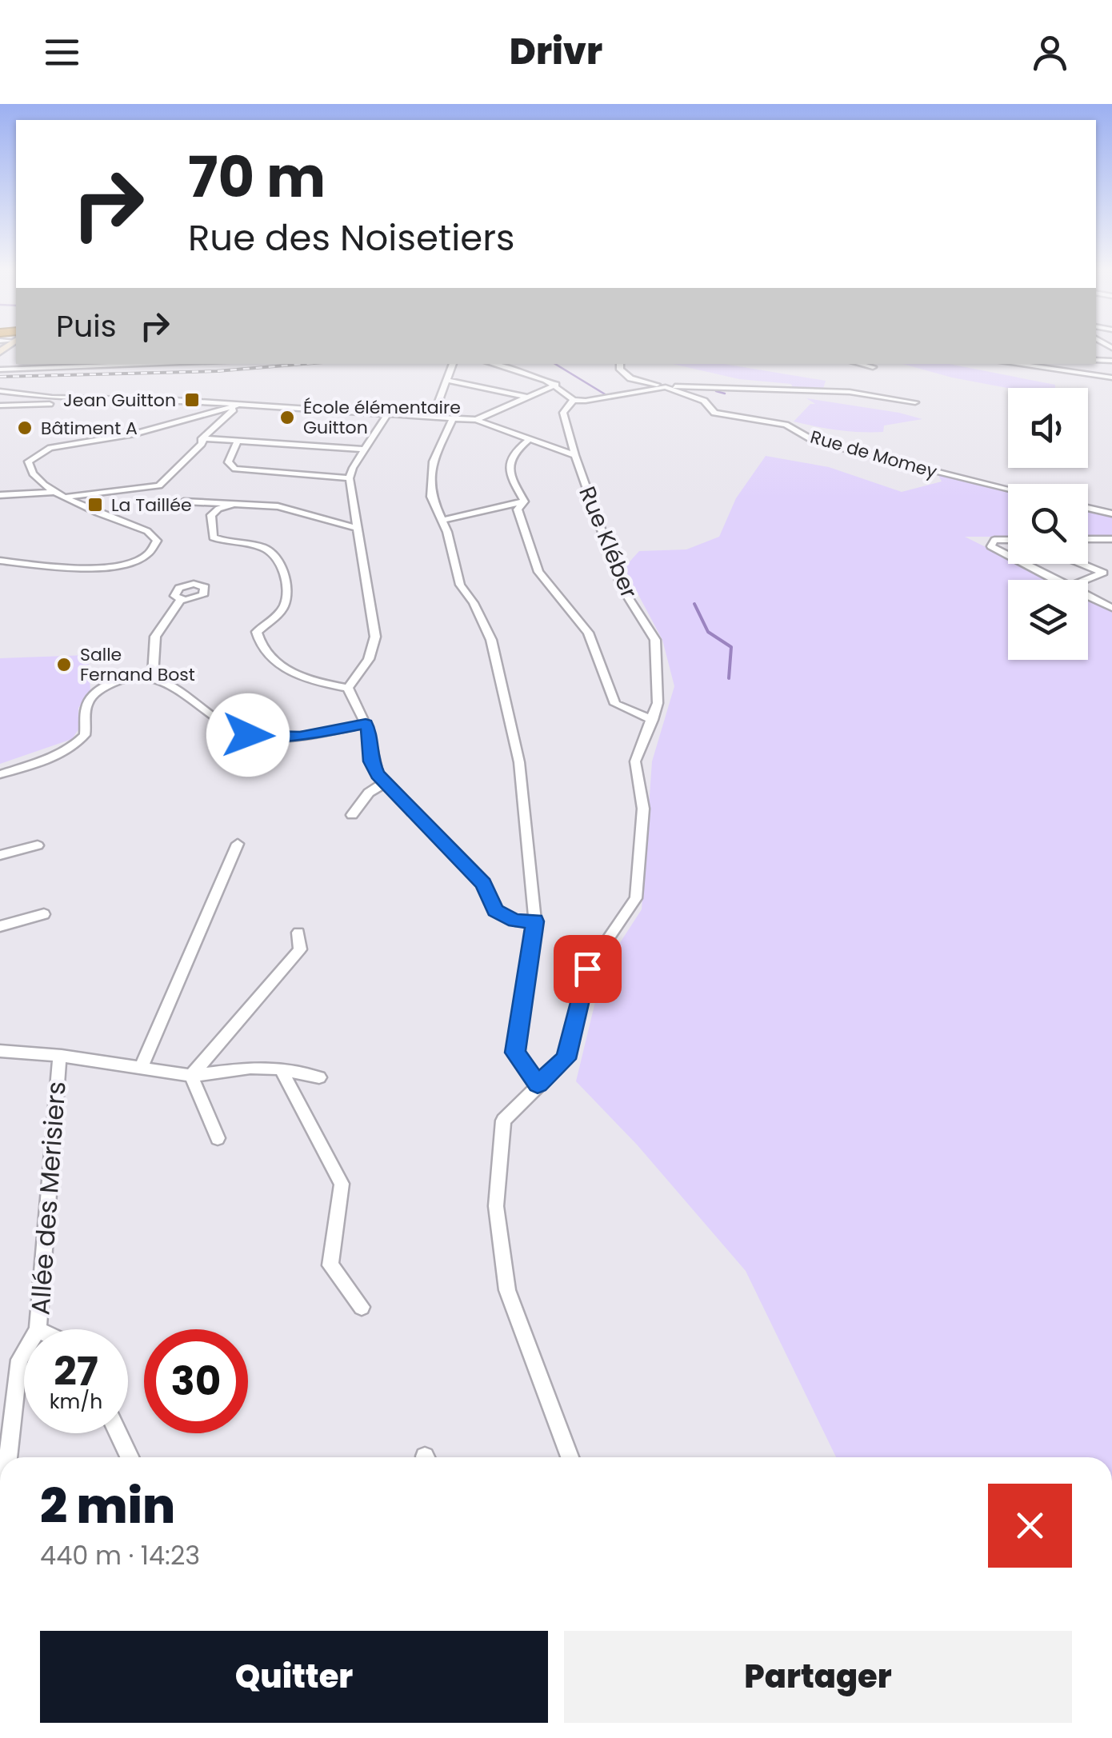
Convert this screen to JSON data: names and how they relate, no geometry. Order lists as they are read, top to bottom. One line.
{"streets":{"street":["Rue de Momey","Rue Kléber","Allée des Merisiers"]},"places":{"transit":["Jean Guitton","La Taillée"],"other":["École élémentaire Guitton","Bâtiment A","Salle Fernand Bost"]},"page":{"header":"Drivr","turn":["70 m","Rue des Noisetiers"],"then":"Puis","speed":"27 km/h","limit":"30","heading":["2 min","440 m · 14:23"],"buttons":["Quitter","Partager"]}}
